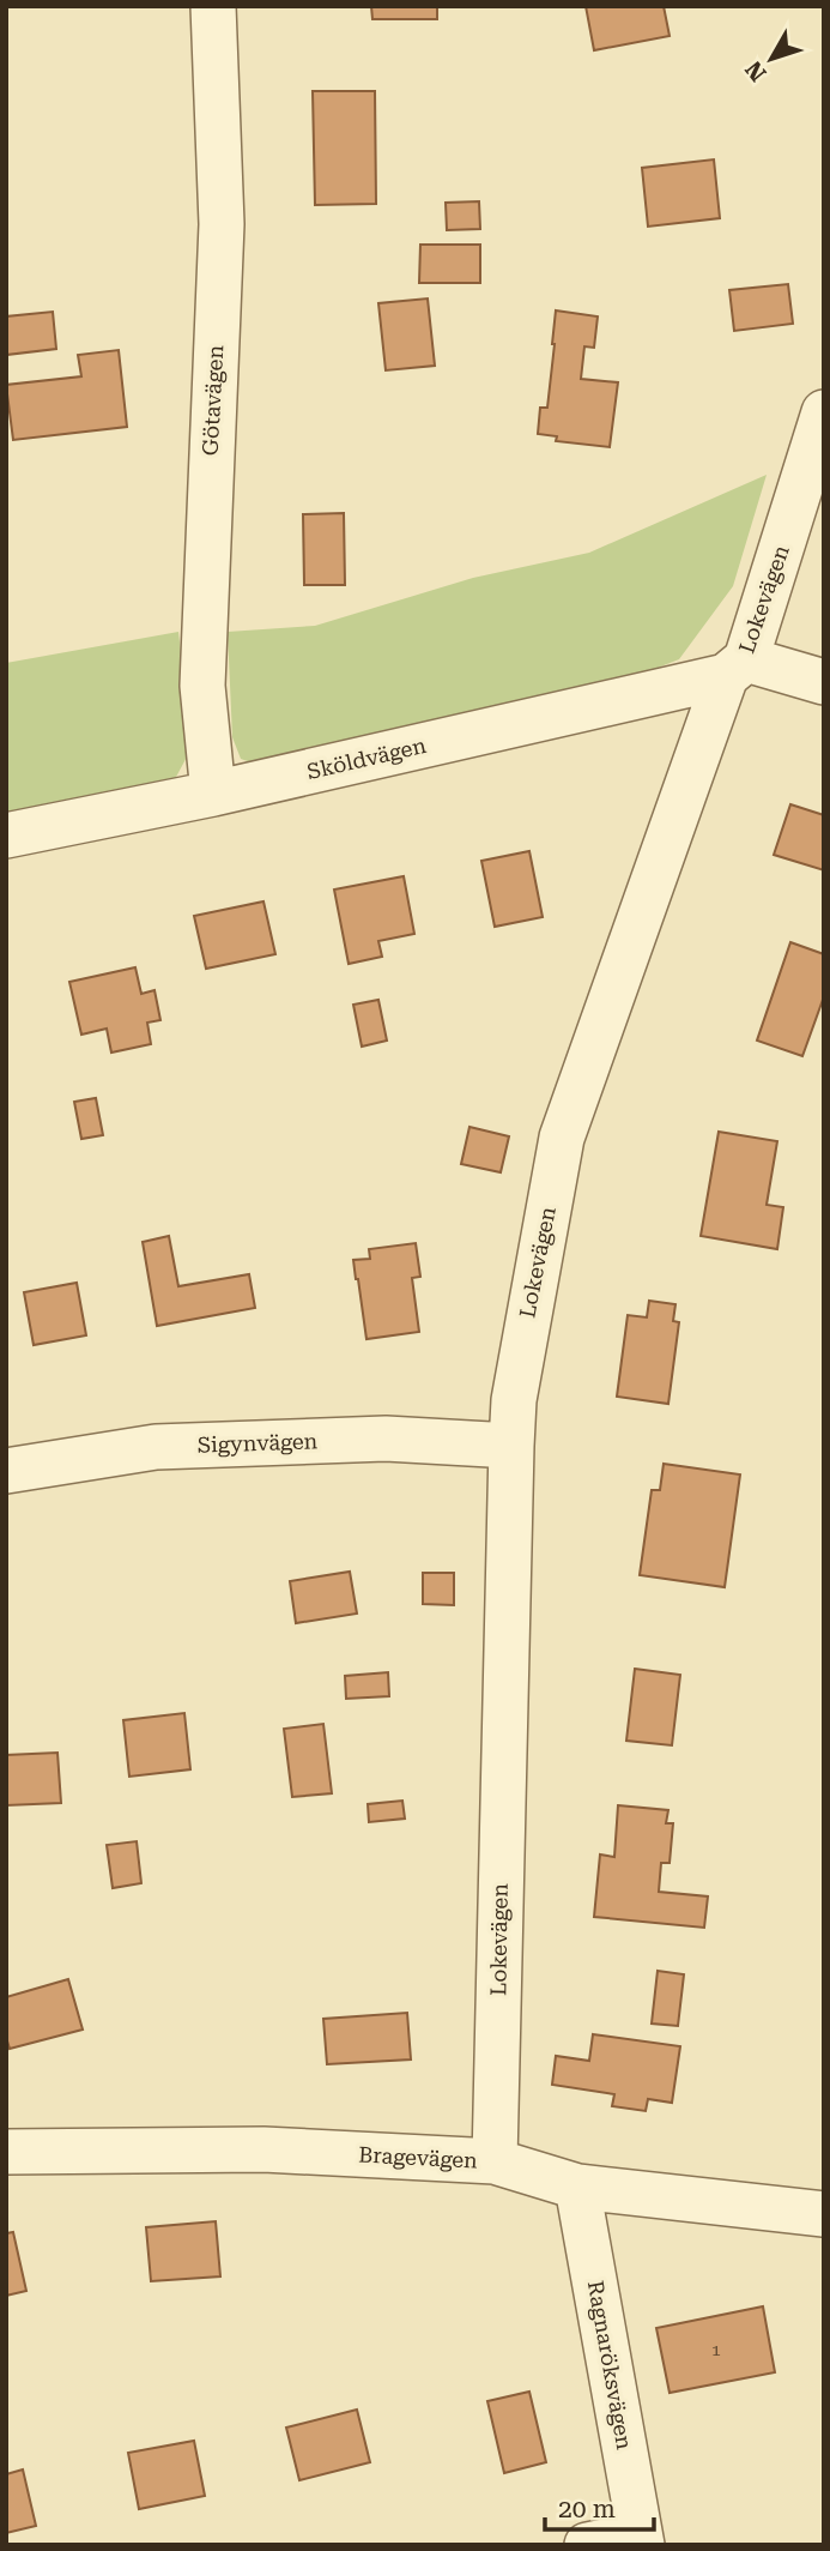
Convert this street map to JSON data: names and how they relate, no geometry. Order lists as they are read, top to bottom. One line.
{"streets":{"street":["Götavägen","Lokevägen","Sköldvägen","Sigynvägen","Bragevägen","Ragnaröksvägen"]},"crossings":[["Götavägen","Sköldvägen"],["Lokevägen","Sköldvägen"],["Lokevägen","Sigynvägen"],["Lokevägen","Bragevägen"],["Bragevägen","Ragnaröksvägen"]],"house_numbers":["1"],"scale_bar":"20 m","north":"bottom left"}
